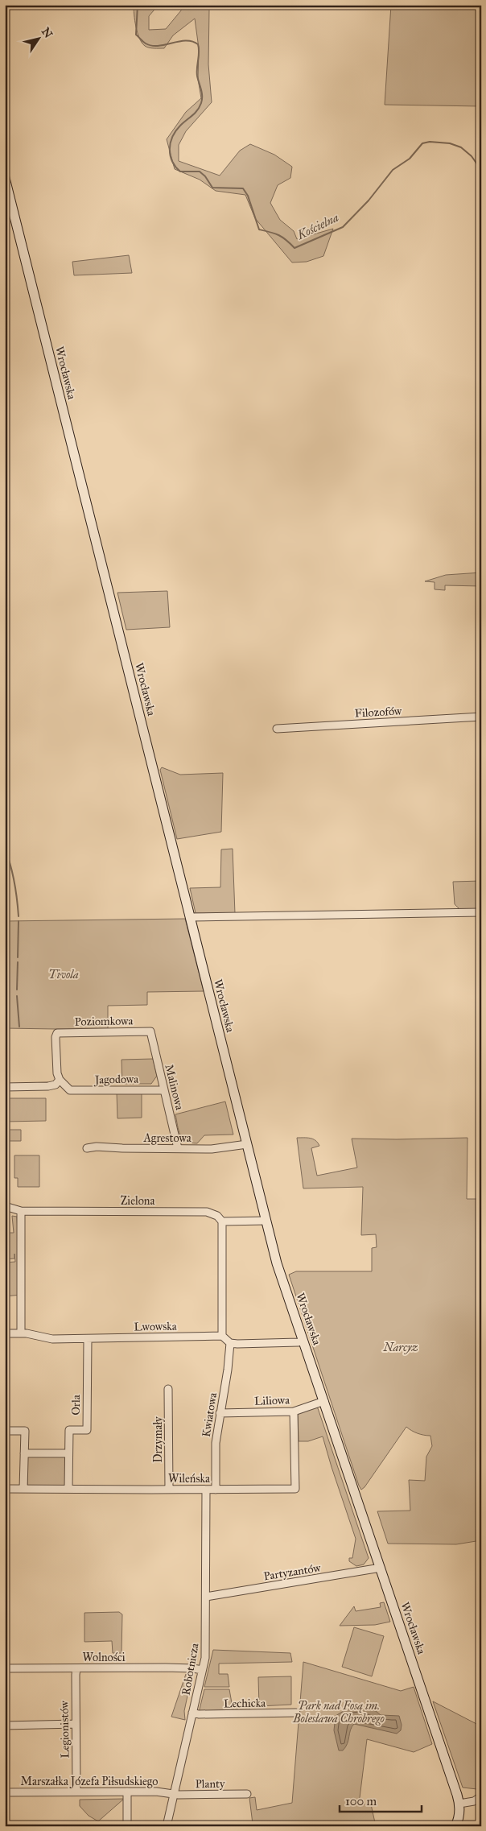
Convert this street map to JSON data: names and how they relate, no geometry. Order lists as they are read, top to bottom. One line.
{"streets":{"street":["Wrocławska","Filozofów","Poziomkowa","Jagodowa","Malinowa","Agrestowa","Zielona","Lwowska","Liliowa","Orla","Kwiatowa","Drzymały","Wileńska","Partyzantów","Wolności","Robotnicza","Lechicka","Legionistów","Marszałka Józefa Piłsudskiego","Planty"]},"crossings":[["Wrocławska","Agrestowa"],["Wrocławska","Zielona"],["Wrocławska","Liliowa"],["Wrocławska","Partyzantów"],["Poziomkowa","Jagodowa"],["Poziomkowa","Malinowa"],["Jagodowa","Malinowa"],["Malinowa","Agrestowa"],["Lwowska","Orla"],["Liliowa","Kwiatowa"],["Liliowa","Wileńska"],["Kwiatowa","Wileńska"],["Drzymały","Wileńska"],["Wileńska","Robotnicza"],["Partyzantów","Robotnicza"],["Wolności","Robotnicza"],["Wolności","Legionistów"],["Robotnicza","Lechicka"],["Robotnicza","Marszałka Józefa Piłsudskiego"],["Robotnicza","Planty"],["Legionistów","Marszałka Józefa Piłsudskiego"],["Marszałka Józefa Piłsudskiego","Planty"]],"water":["Kościelna"],"parks":["Tivola","Narcyz","Park nad Fosą im. Bolesława Chrobrego"],"scale_bar":"100 m","north":"top right"}
